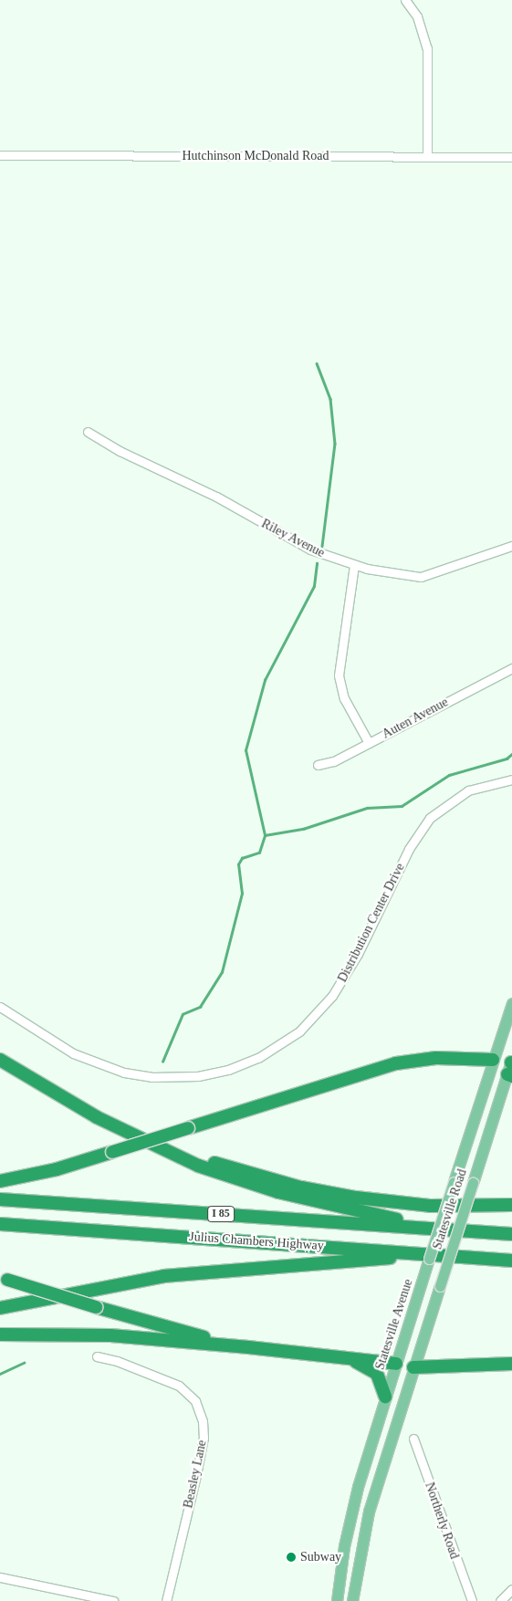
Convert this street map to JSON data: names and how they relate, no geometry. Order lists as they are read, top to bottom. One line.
{"streets":{"highway":["I 85","Julius Chambers Highway"],"main road":["Statesville Road","Statesville Avenue"],"street":["Hutchinson McDonald Road","Riley Avenue","Auten Avenue","Distribution Center Drive","Beasley Lane","Northerly Road"]},"places":["Subway"]}
